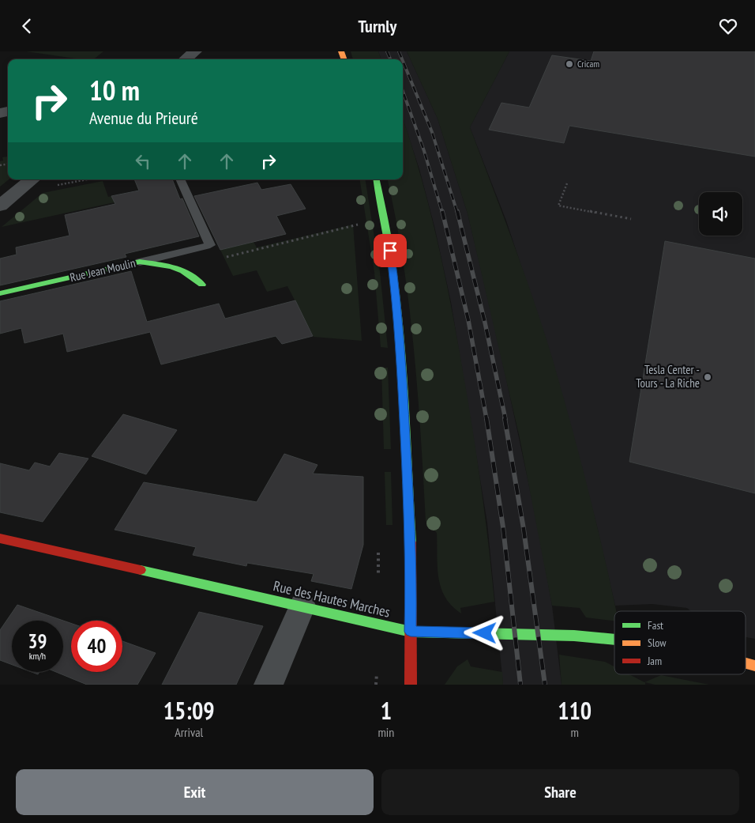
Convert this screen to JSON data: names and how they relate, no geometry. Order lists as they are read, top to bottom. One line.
{"streets":{"street":["Rue Jean Moulin","Rue des Hautes Marches"]},"places":["Cricam","Tesla Center - Tours - La Riche"],"legend":["Fast","Slow","Jam"],"page":{"header":"Turnly","turn":["10 m","Avenue du Prieuré"],"speed":"39 km/h","limit":"40","eta":["15:09","Arrival","1","min","110","m"],"buttons":["Exit","Share"]}}
